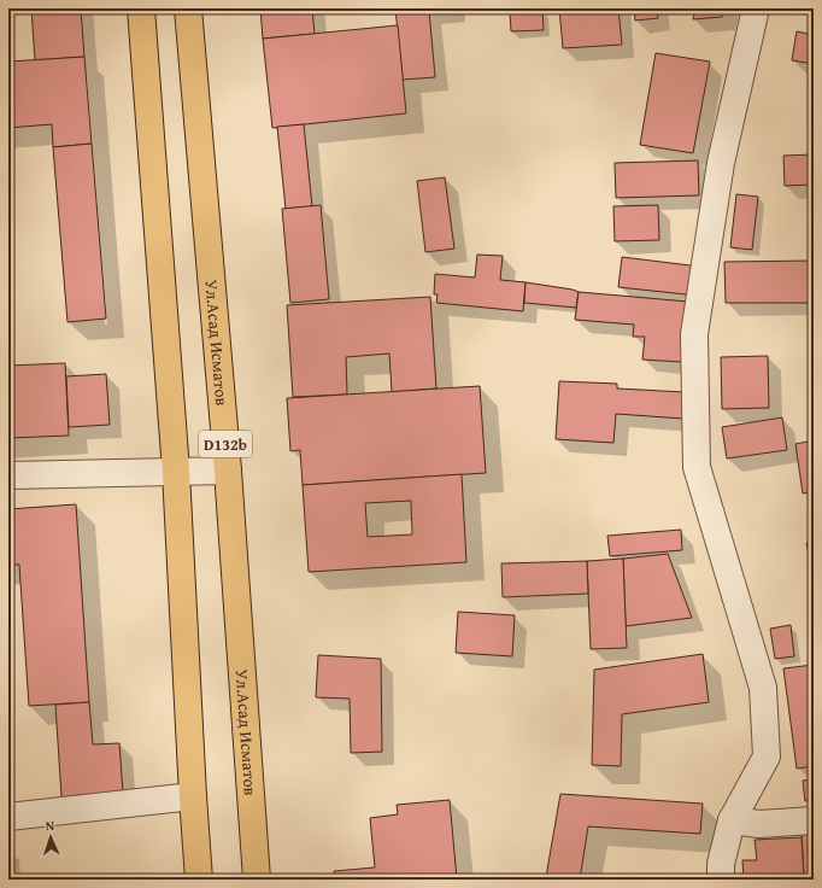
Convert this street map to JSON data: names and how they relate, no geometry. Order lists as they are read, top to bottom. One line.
{"streets":{"main road":["Ул.Асад Исматов","D132b"]},"north":"top"}
